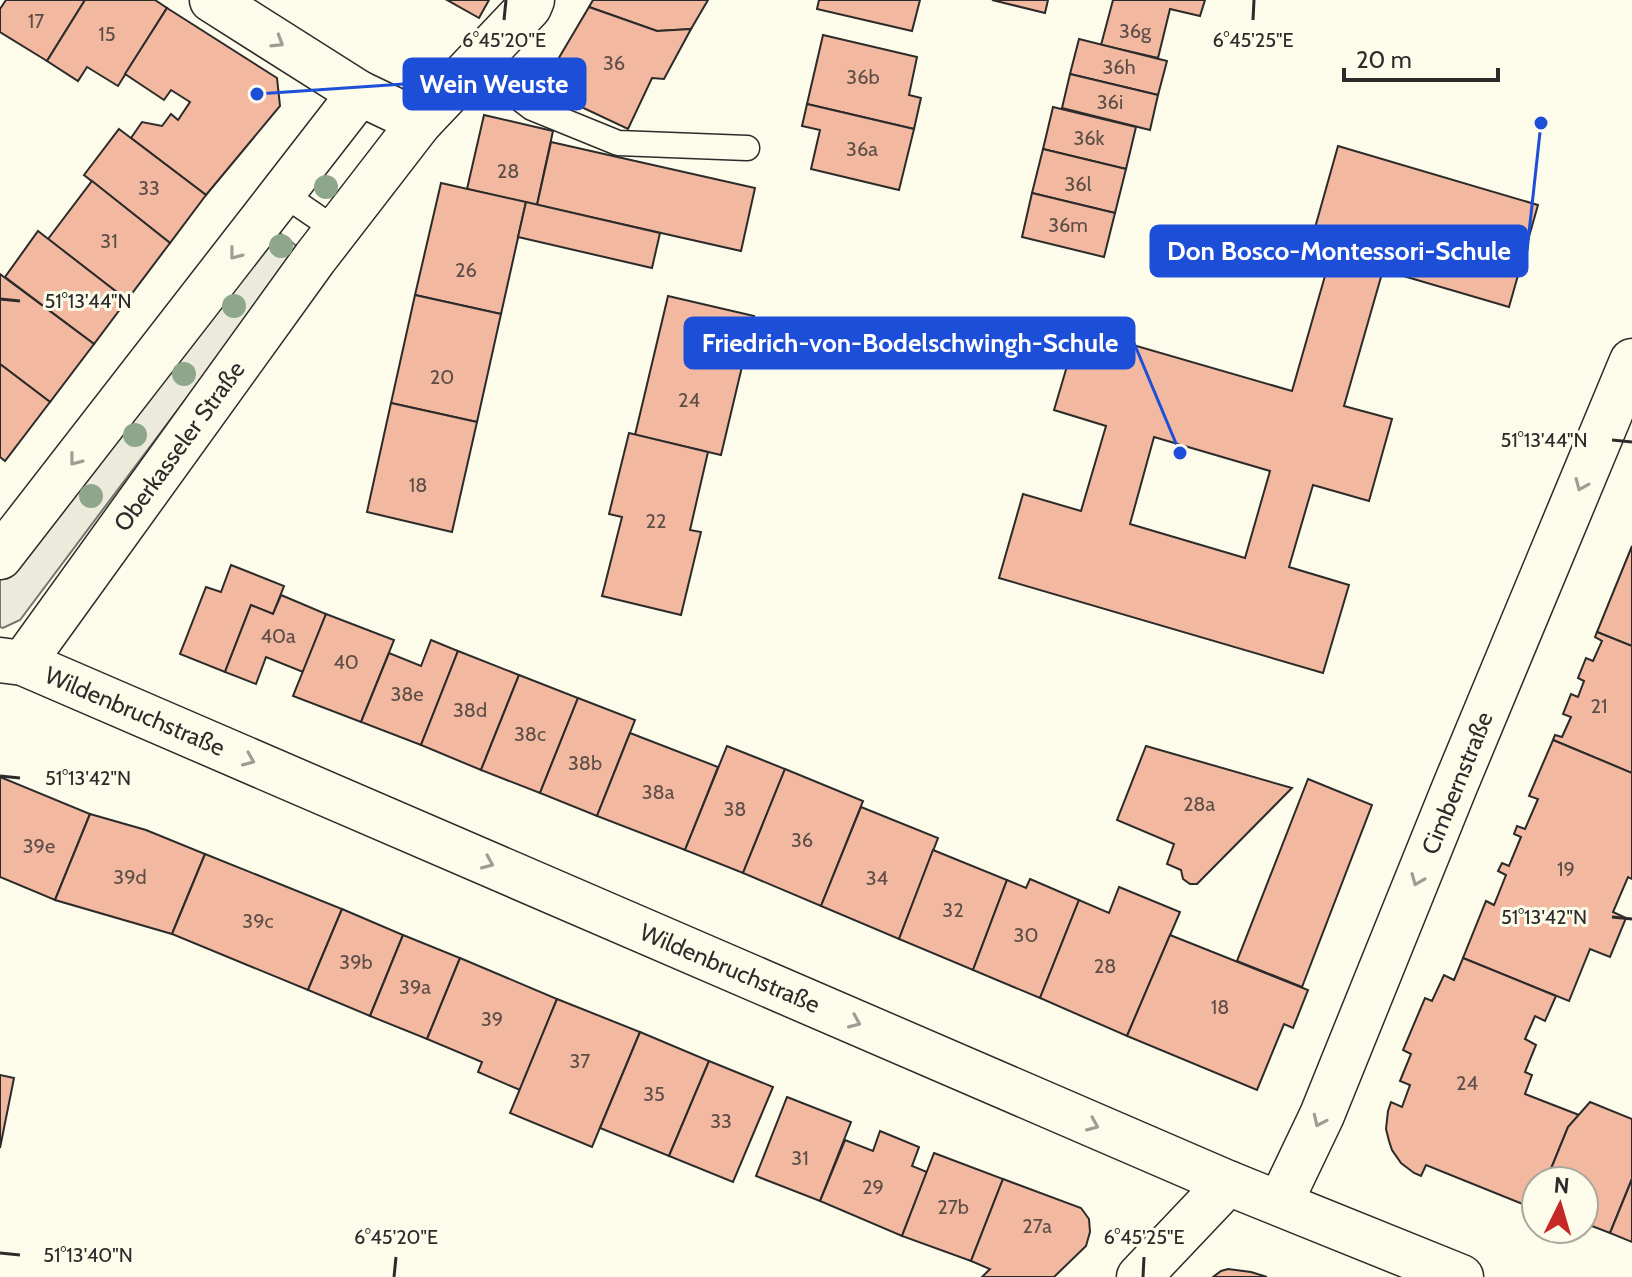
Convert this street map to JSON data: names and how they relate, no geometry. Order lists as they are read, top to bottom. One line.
{"streets":{"street":["Oberkasseler Straße","Wildenbruchstraße","Cimbernstraße"]},"crossings":[["Oberkasseler Straße","Wildenbruchstraße"],["Wildenbruchstraße","Cimbernstraße"]],"one_way":["Wildenbruchstraße","Cimbernstraße"],"places":["Wein Weuste","Don Bosco-Montessori-Schule","Friedrich-von-Bodelschwingh-Schule"],"house_numbers":["17","36g","15","36","36h","36b","36i","36k","36a","28","36l","33","36m","31","26","20","24","18","22","40a","40","38e","21","38d","38c","38b","38a","28a","38","36","39e","19","39d","34","32","39c","30","39b","28","39a","18","39","37","24","35","33","31","29","27b","27a"],"scale_bar":"20 m","north":"top","coordinates":["6°45'20\"E","6°45'25\"E","51°13'44\"N","51°13'42\"N","51°13'40\"N"]}
